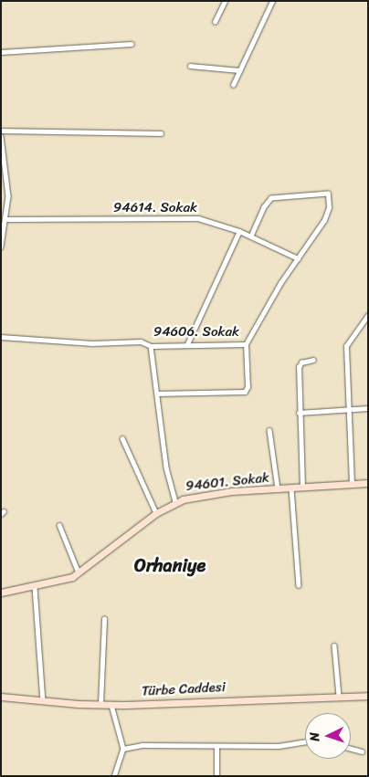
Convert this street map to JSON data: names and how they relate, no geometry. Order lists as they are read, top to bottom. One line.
{"streets":{"street":["94614. Sokak","94606. Sokak","94601. Sokak","Türbe Caddesi"]},"crossings":[["94614. Sokak","94606. Sokak"]],"districts":["Orhaniye"],"north":"left"}
